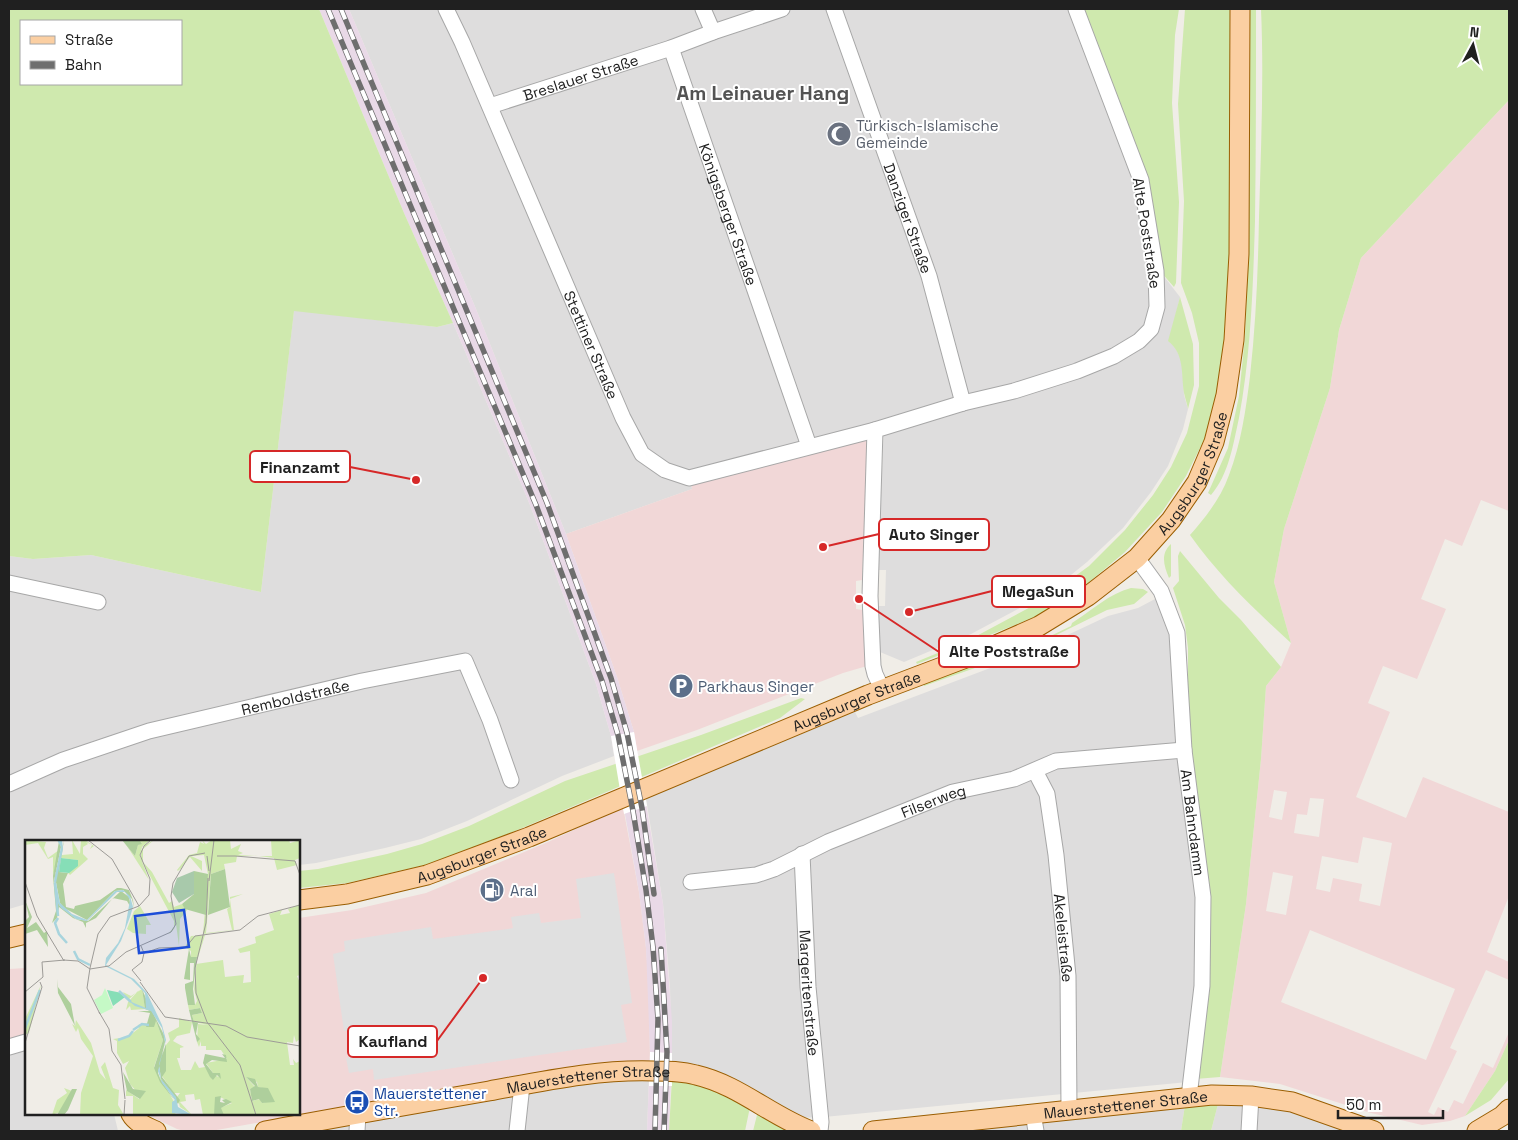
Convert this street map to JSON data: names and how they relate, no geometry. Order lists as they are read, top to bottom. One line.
{"streets":{"main road":["Augsburger Straße","Mauerstettener Straße"],"street":["Breslauer Straße","Königsberger Straße","Danziger Straße","Alte Poststraße","Stettiner Straße","Remboldstraße","Filserweg","Am Bahndamm","Akeleistraße","Margeritenstraße"]},"crossings":[["Breslauer Straße","Königsberger Straße"],["Breslauer Straße","Stettiner Straße"],["Königsberger Straße","Stettiner Straße"],["Danziger Straße","Alte Poststraße"],["Alte Poststraße","Stettiner Straße"],["Augsburger Straße","Am Bahndamm"],["Filserweg","Am Bahndamm"],["Filserweg","Akeleistraße"],["Filserweg","Margeritenstraße"],["Am Bahndamm","Mauerstettener Straße"],["Akeleistraße","Mauerstettener Straße"]],"districts":["Am Leinauer Hang"],"places":{"mosque":["Türkisch-Islamische Gemeinde"],"other":["Finanzamt","Auto Singer","Alte Poststraße","MegaSun","Kaufland"],"parking":["Parkhaus Singer"],"fuel station":["Aral"],"bus stop":["Mauerstettener Str."]},"legend":["Straße","Bahn"],"scale_bar":"50 m","north":"top"}
